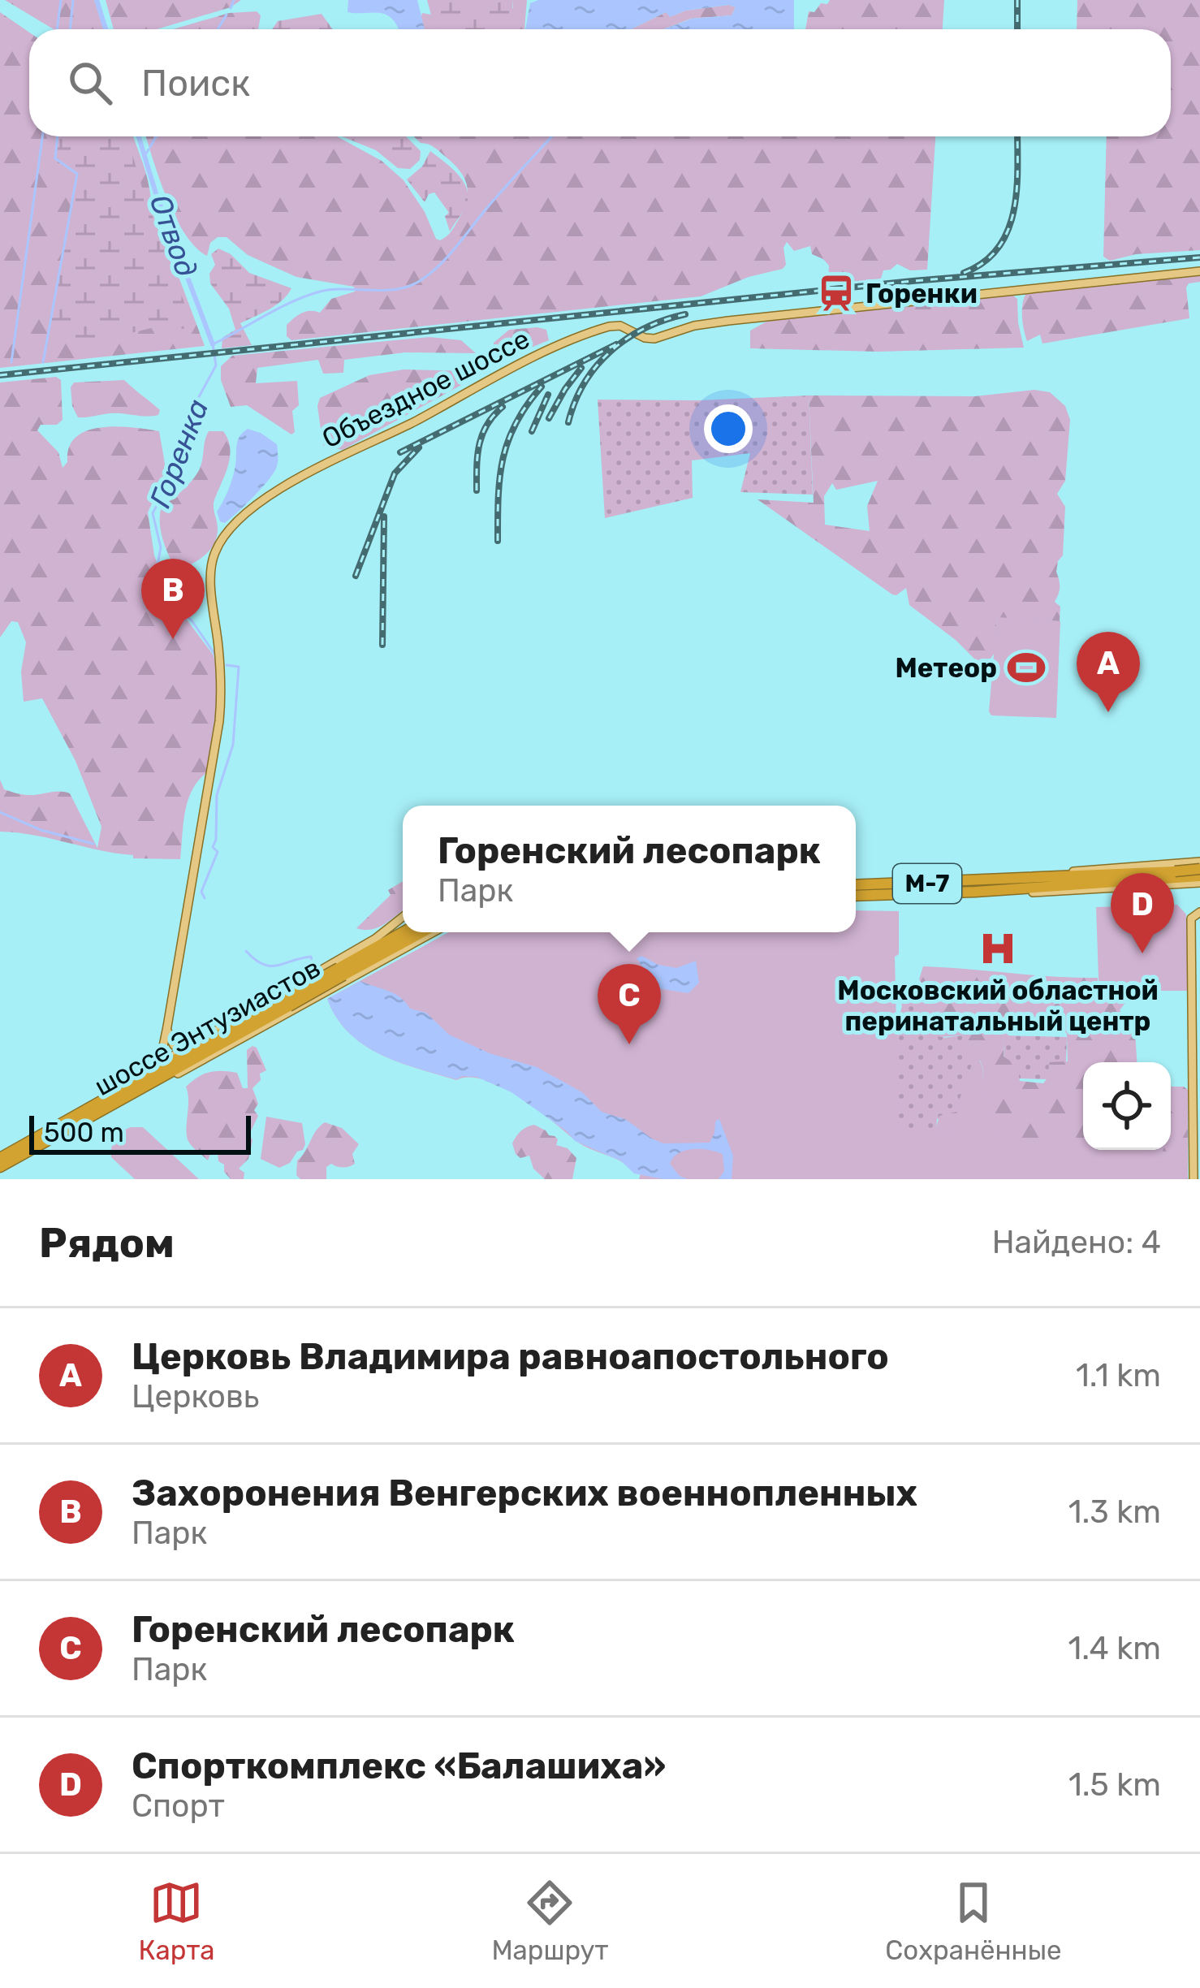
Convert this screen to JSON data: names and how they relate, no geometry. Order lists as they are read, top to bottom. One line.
{"streets":{"highway":["М-7","шоссе Энтузиастов"],"main road":["Объездное шоссе"]},"water":["Отвод","Горенка"],"places":{"station":["Горенки"],"sports":["Метеор"],"hospital":["Московский областной перинатальный центр"]},"scale_bar":"500 m","page":{"search":"Поиск","pins":["B","A","D","C"],"popup":["Горенский лесопарк","Парк"],"scale":"500 m","heading":["Рядом","Найдено: 4"],"list":[{"mark":"A","name":"Церковь Владимира равноапостольного","note":"Церковь","value":"1.1 km"},{"mark":"B","name":"Захоронения Венгерских военнопленных","note":"Парк","value":"1.3 km"},{"mark":"C","name":"Горенский лесопарк","note":"Парк","value":"1.4 km"},{"mark":"D","name":"Спорткомплекс «Балашиха»","note":"Спорт","value":"1.5 km"}],"nav":["Карта","Маршрут","Сохранённые"]}}
